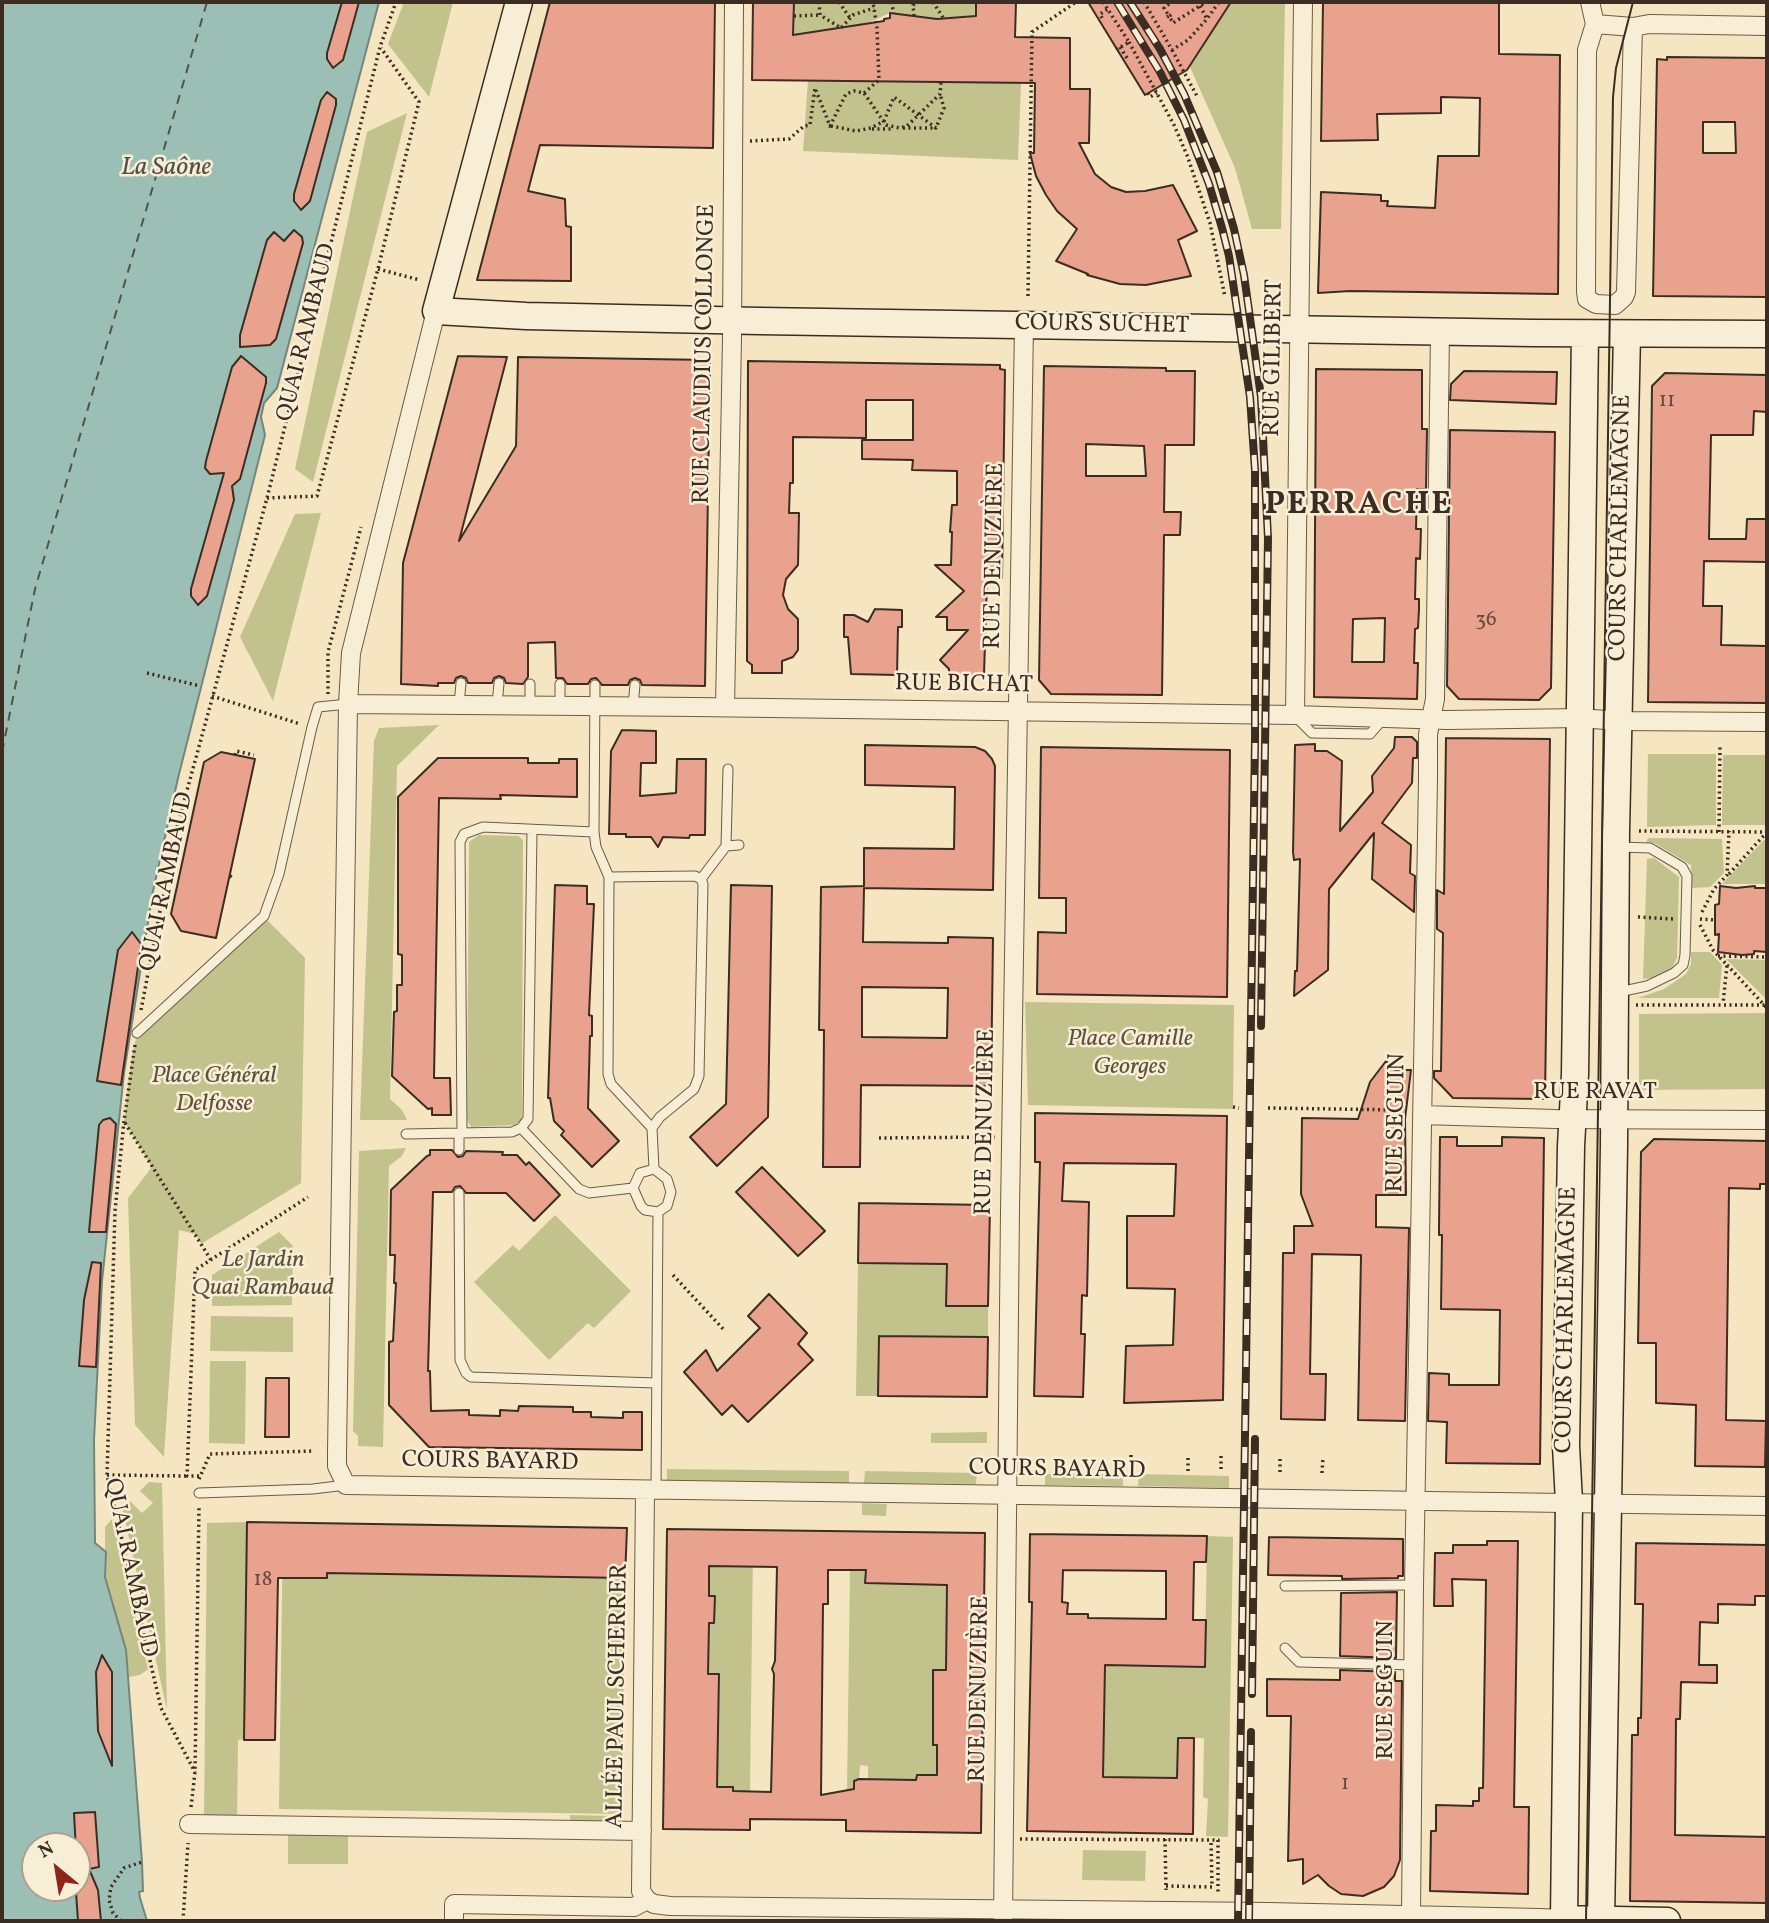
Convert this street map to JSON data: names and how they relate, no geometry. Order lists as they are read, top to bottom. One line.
{"streets":{"street":["COURS SUCHET","RUE CLAUDIUS COLLONGE","RUE GILIBERT","COURS CHARLEMAGNE","RUE DENUZIÈRE","RUE BICHAT","RUE RAVAT","RUE SEGUIN","COURS BAYARD","ALLÉE PAUL SCHERRER"],"path":["QUAI RAMBAUD"]},"crossings":[["COURS SUCHET","RUE CLAUDIUS COLLONGE"],["COURS SUCHET","RUE GILIBERT"],["COURS SUCHET","COURS CHARLEMAGNE"],["COURS SUCHET","RUE DENUZIÈRE"],["COURS SUCHET","RUE SEGUIN"],["RUE CLAUDIUS COLLONGE","RUE BICHAT"],["RUE GILIBERT","RUE BICHAT"],["COURS CHARLEMAGNE","RUE BICHAT"],["COURS CHARLEMAGNE","RUE RAVAT"],["COURS CHARLEMAGNE","COURS BAYARD"],["RUE DENUZIÈRE","RUE BICHAT"],["RUE DENUZIÈRE","COURS BAYARD"],["RUE BICHAT","RUE SEGUIN"],["RUE RAVAT","RUE SEGUIN"],["RUE SEGUIN","COURS BAYARD"],["COURS BAYARD","ALLÉE PAUL SCHERRER"]],"districts":["PERRACHE"],"water":["La Saône"],"parks":["Place Camille Georges","Place Général Delfosse","Le Jardin Quai Rambaud"],"house_numbers":["11","36","18","1"],"north":"top left"}
